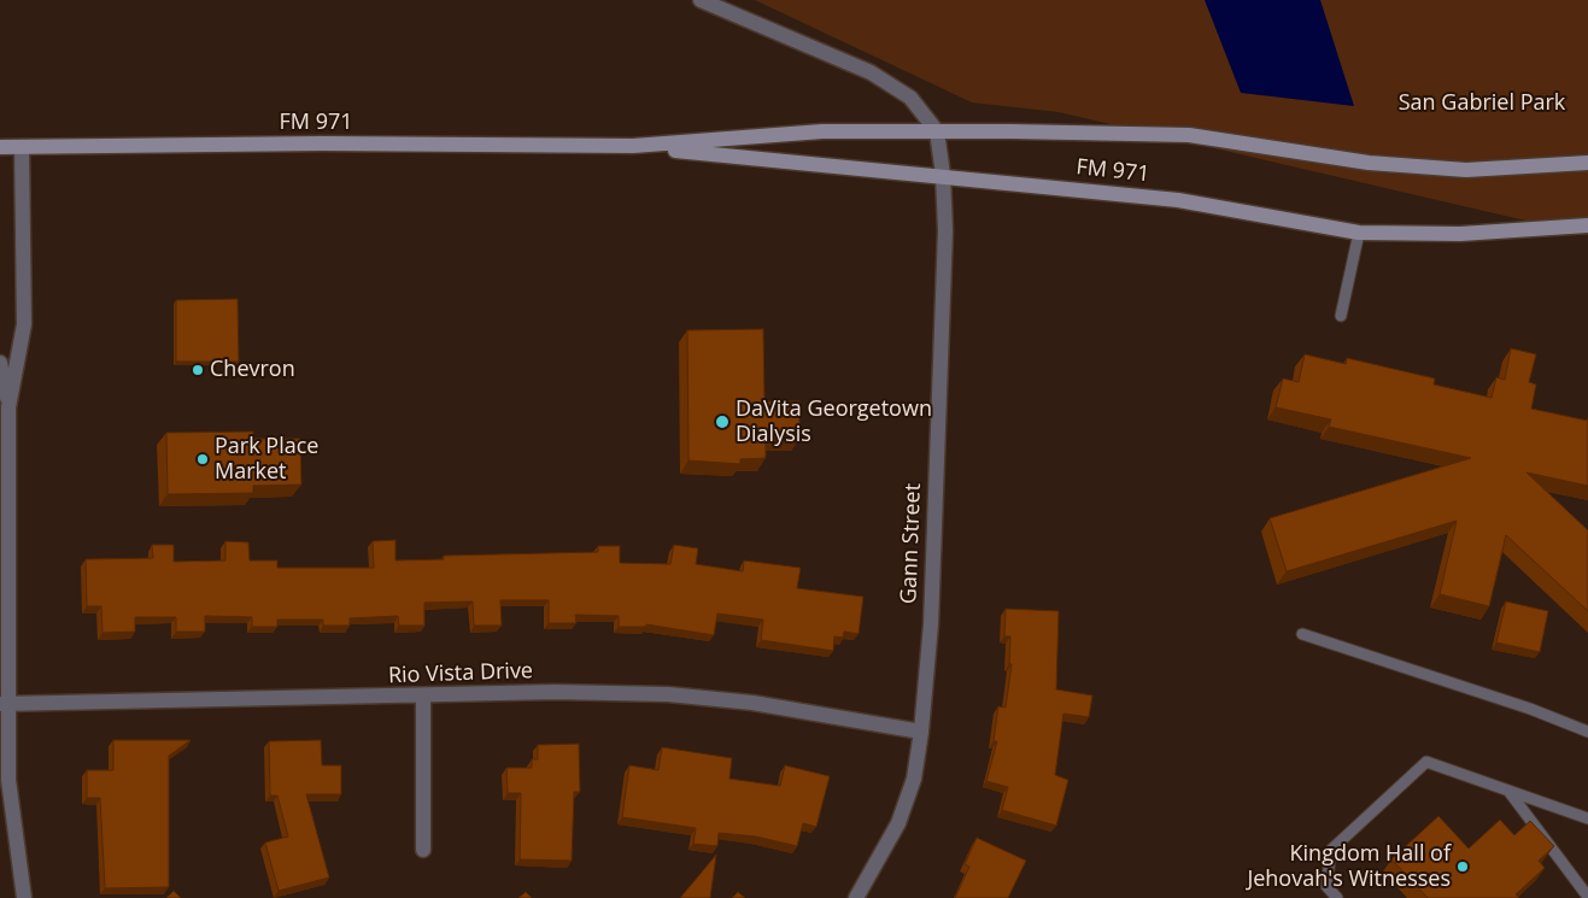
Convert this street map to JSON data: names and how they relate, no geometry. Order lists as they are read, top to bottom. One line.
{"streets":{"main road":["FM 971"],"street":["Gann Street","Rio Vista Drive"]},"crossings":[["FM 971","Gann Street"],["Gann Street","Rio Vista Drive"]],"parks":["San Gabriel Park"],"places":["Chevron","DaVita Georgetown Dialysis","Park Place Market","Kingdom Hall of Jehovah's Witnesses"]}
